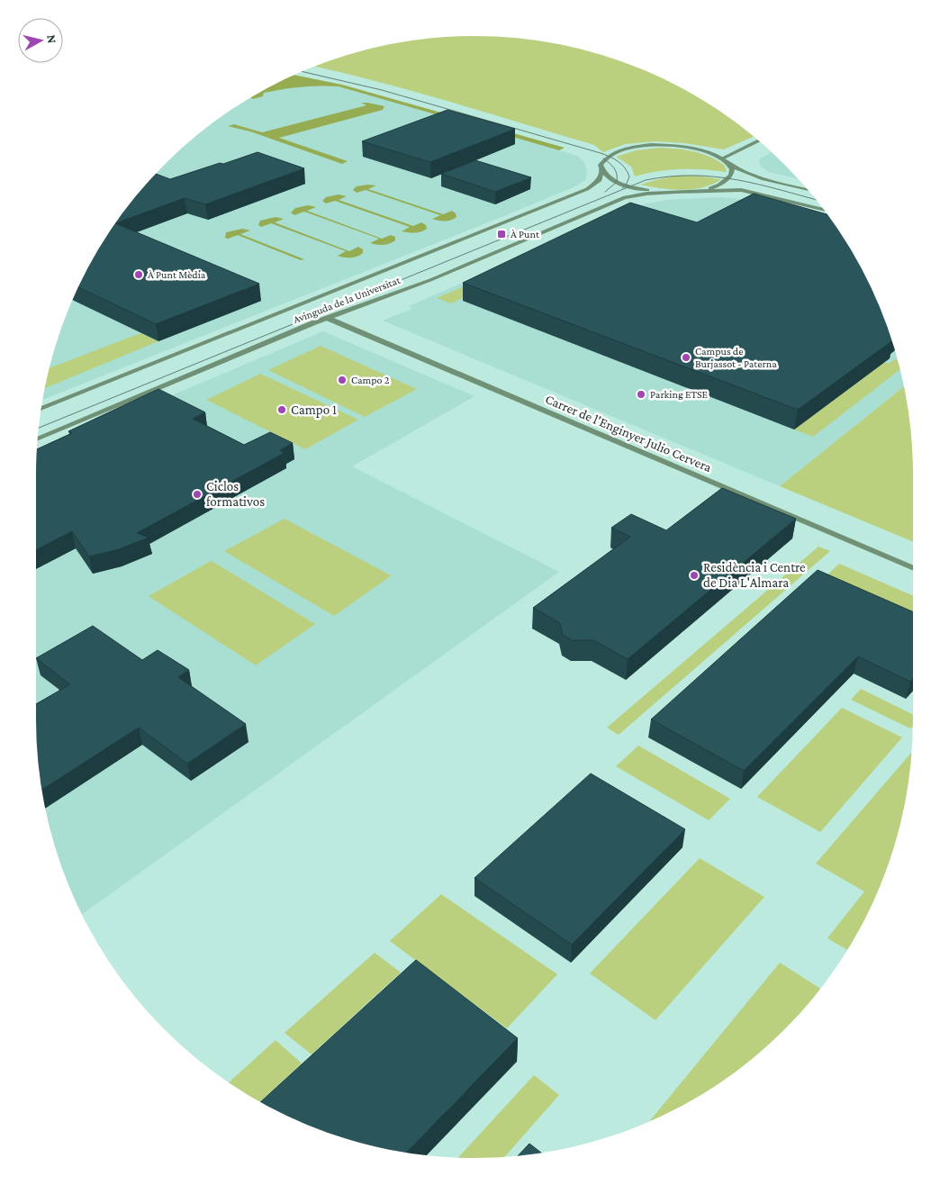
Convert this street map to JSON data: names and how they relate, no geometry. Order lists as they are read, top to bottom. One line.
{"streets":{"street":["Avinguda de la Universitat","Carrer de l'Enginyer Julio Cervera"]},"crossings":[["Avinguda de la Universitat","Carrer de l'Enginyer Julio Cervera"]],"places":{"transit":["À Punt"],"other":["À Punt Mèdia","Campus de Burjassot - Paterna","Campo 2","Parking ETSE","Campo 1","Ciclos formativos","Residència i Centre de Dia L'Almara"]},"north":"right"}
